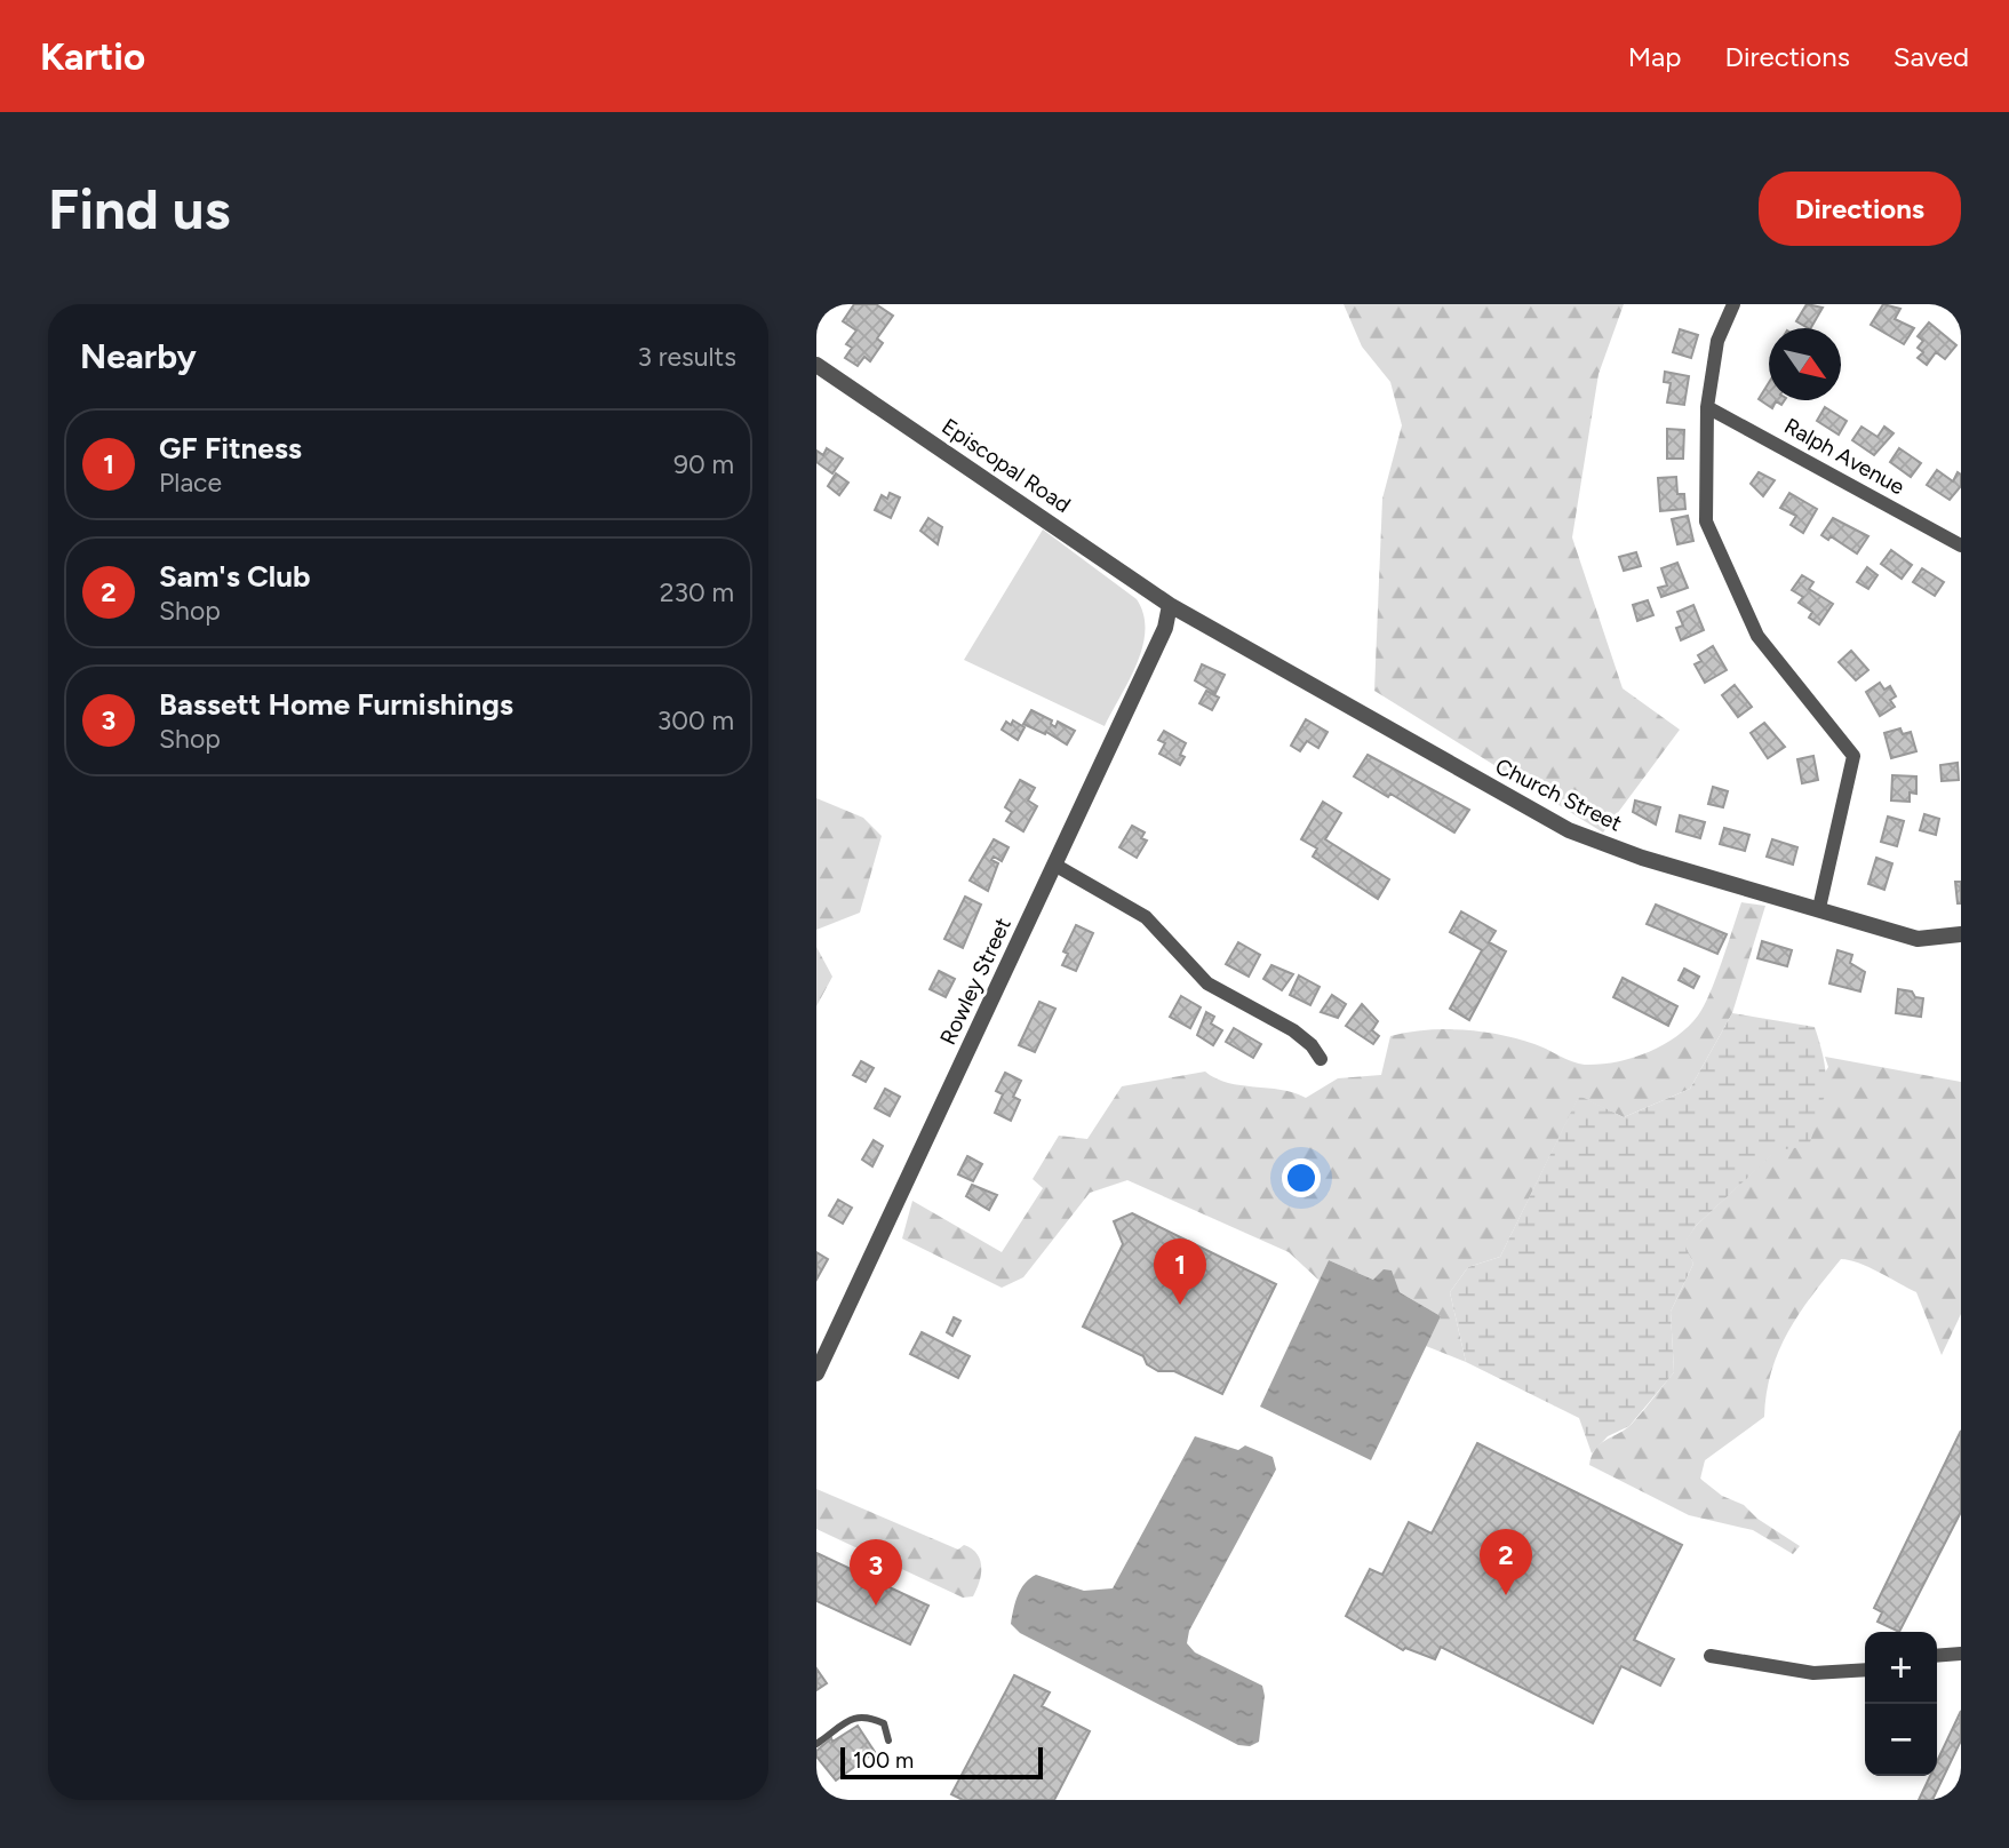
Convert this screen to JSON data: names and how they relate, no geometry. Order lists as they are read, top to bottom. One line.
{"streets":{"street":["Ralph Avenue","Episcopal Road","Church Street","Rowley Street"]},"crossings":[["Episcopal Road","Church Street"],["Episcopal Road","Rowley Street"],["Church Street","Rowley Street"]],"scale_bar":"100 m","north":"bottom right","page":{"header":"Kartio","nav":["Map","Directions","Saved"],"buttons":"Directions","title":"Find us","heading":["Nearby","3 results"],"list":[{"mark":"1","name":"GF Fitness","note":"Place","value":"90 m"},{"mark":"2","name":"Sam's Club","note":"Shop","value":"230 m"},{"mark":"3","name":"Bassett Home Furnishings","note":"Shop","value":"300 m"}],"pins":["1","2","3"],"map_buttons":["+","−"],"scale":"100 m"}}
